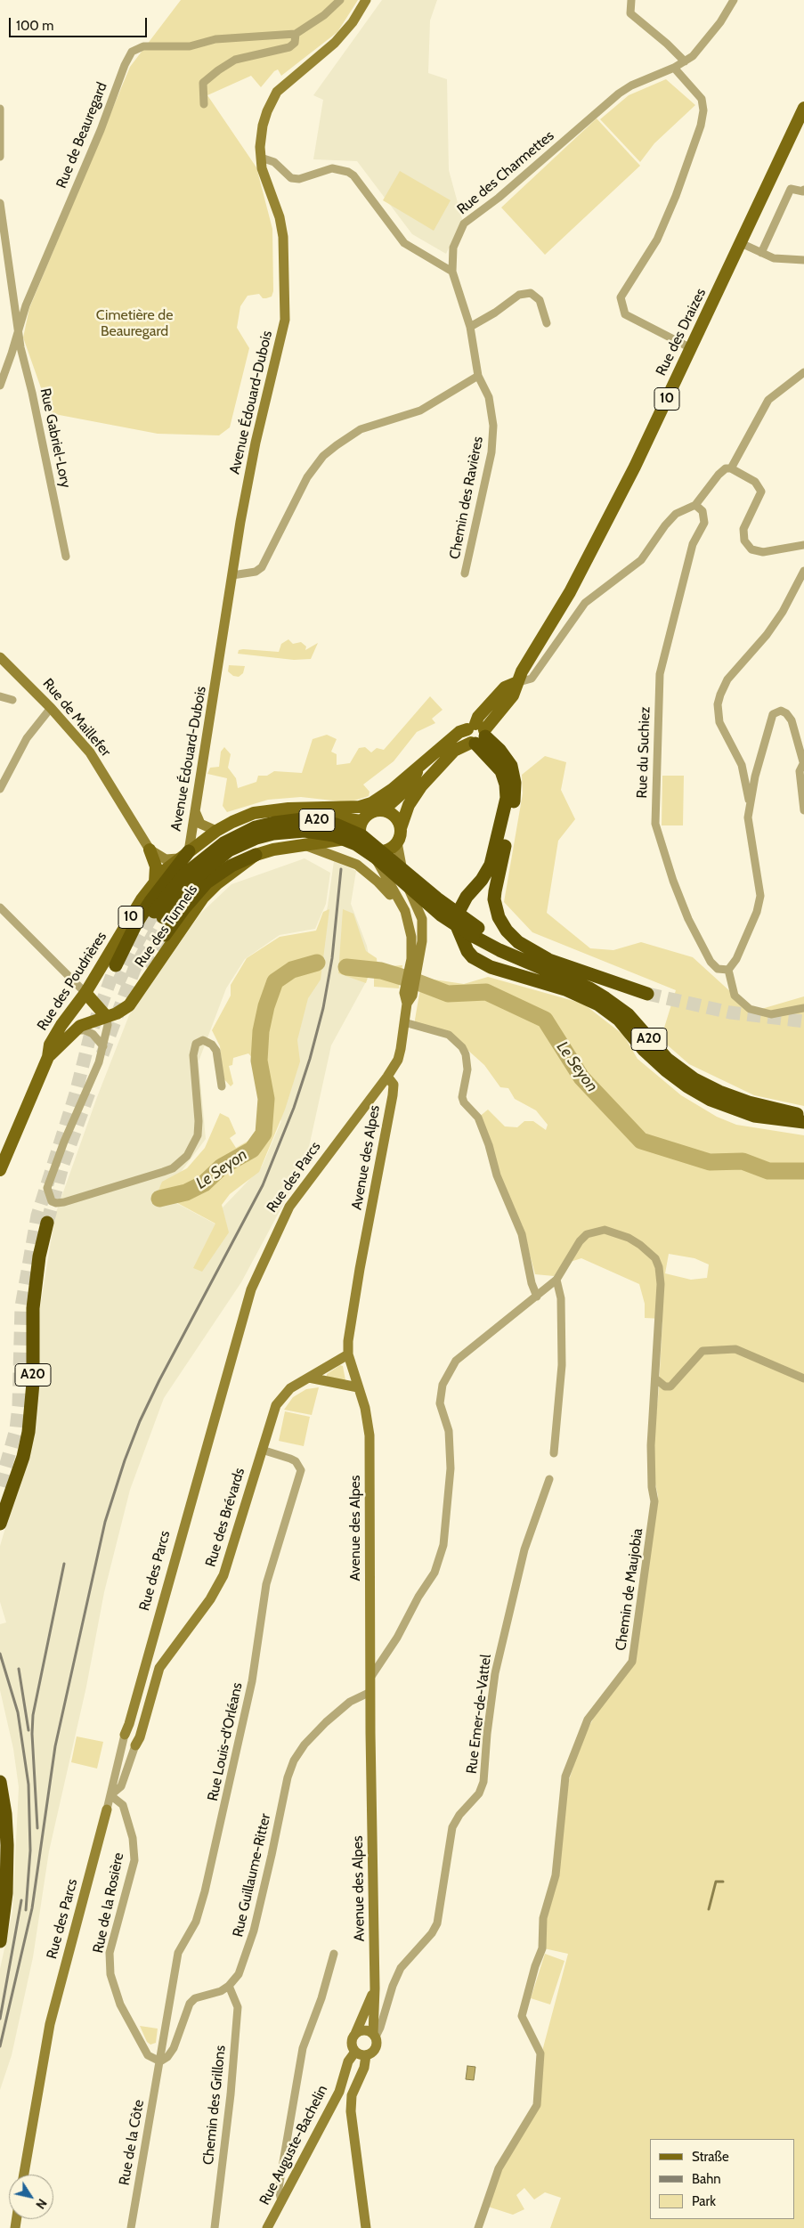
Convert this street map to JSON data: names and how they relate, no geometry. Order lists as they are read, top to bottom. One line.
{"streets":{"highway":["A20"],"main road":["Rue des Draizes","10","Avenue Édouard-Dubois","Rue de Maillefer","Rue des Tunnels","Rue des Poudrières","Avenue des Alpes","Rue des Parcs","Rue des Brévards","Rue Auguste-Bachelin"],"street":["Rue de Beauregard","Rue des Charmettes","Rue Gabriel-Lory","Chemin des Ravières","Rue du Suchiez","Chemin de Maujobia","Rue Emer-de-Vattel","Rue Louis-d'Orléans","Rue Guillaume-Ritter","Rue de la Rosière","Chemin des Grillons","Rue de la Côte"]},"crossings":[["Rue de Beauregard","Rue Gabriel-Lory"],["Rue des Charmettes","Chemin des Ravières"],["Rue des Draizes","10"],["10","Avenue Édouard-Dubois"],["10","Rue des Tunnels"],["10","Rue des Poudrières"],["10","Rue des Parcs"],["Avenue Édouard-Dubois","Rue des Poudrières"],["Rue des Tunnels","Rue des Poudrières"],["Avenue des Alpes","Rue des Parcs"],["Avenue des Alpes","Rue des Brévards"],["Avenue des Alpes","Chemin de Maujobia"],["Avenue des Alpes","Rue Emer-de-Vattel"],["Avenue des Alpes","Rue Guillaume-Ritter"],["Avenue des Alpes","Rue Auguste-Bachelin"],["Rue des Parcs","Rue de la Rosière"],["Rue des Brévards","Rue Louis-d'Orléans"],["Rue Emer-de-Vattel","Rue Auguste-Bachelin"],["Rue Louis-d'Orléans","Rue de la Rosière"],["Rue Louis-d'Orléans","Rue de la Côte"],["Rue Guillaume-Ritter","Chemin des Grillons"],["Rue de la Rosière","Rue de la Côte"]],"water":["Le Seyon"],"parks":["Cimetière de Beauregard"],"legend":["Straße","Bahn","Park"],"scale_bar":"100 m","north":"bottom right"}
